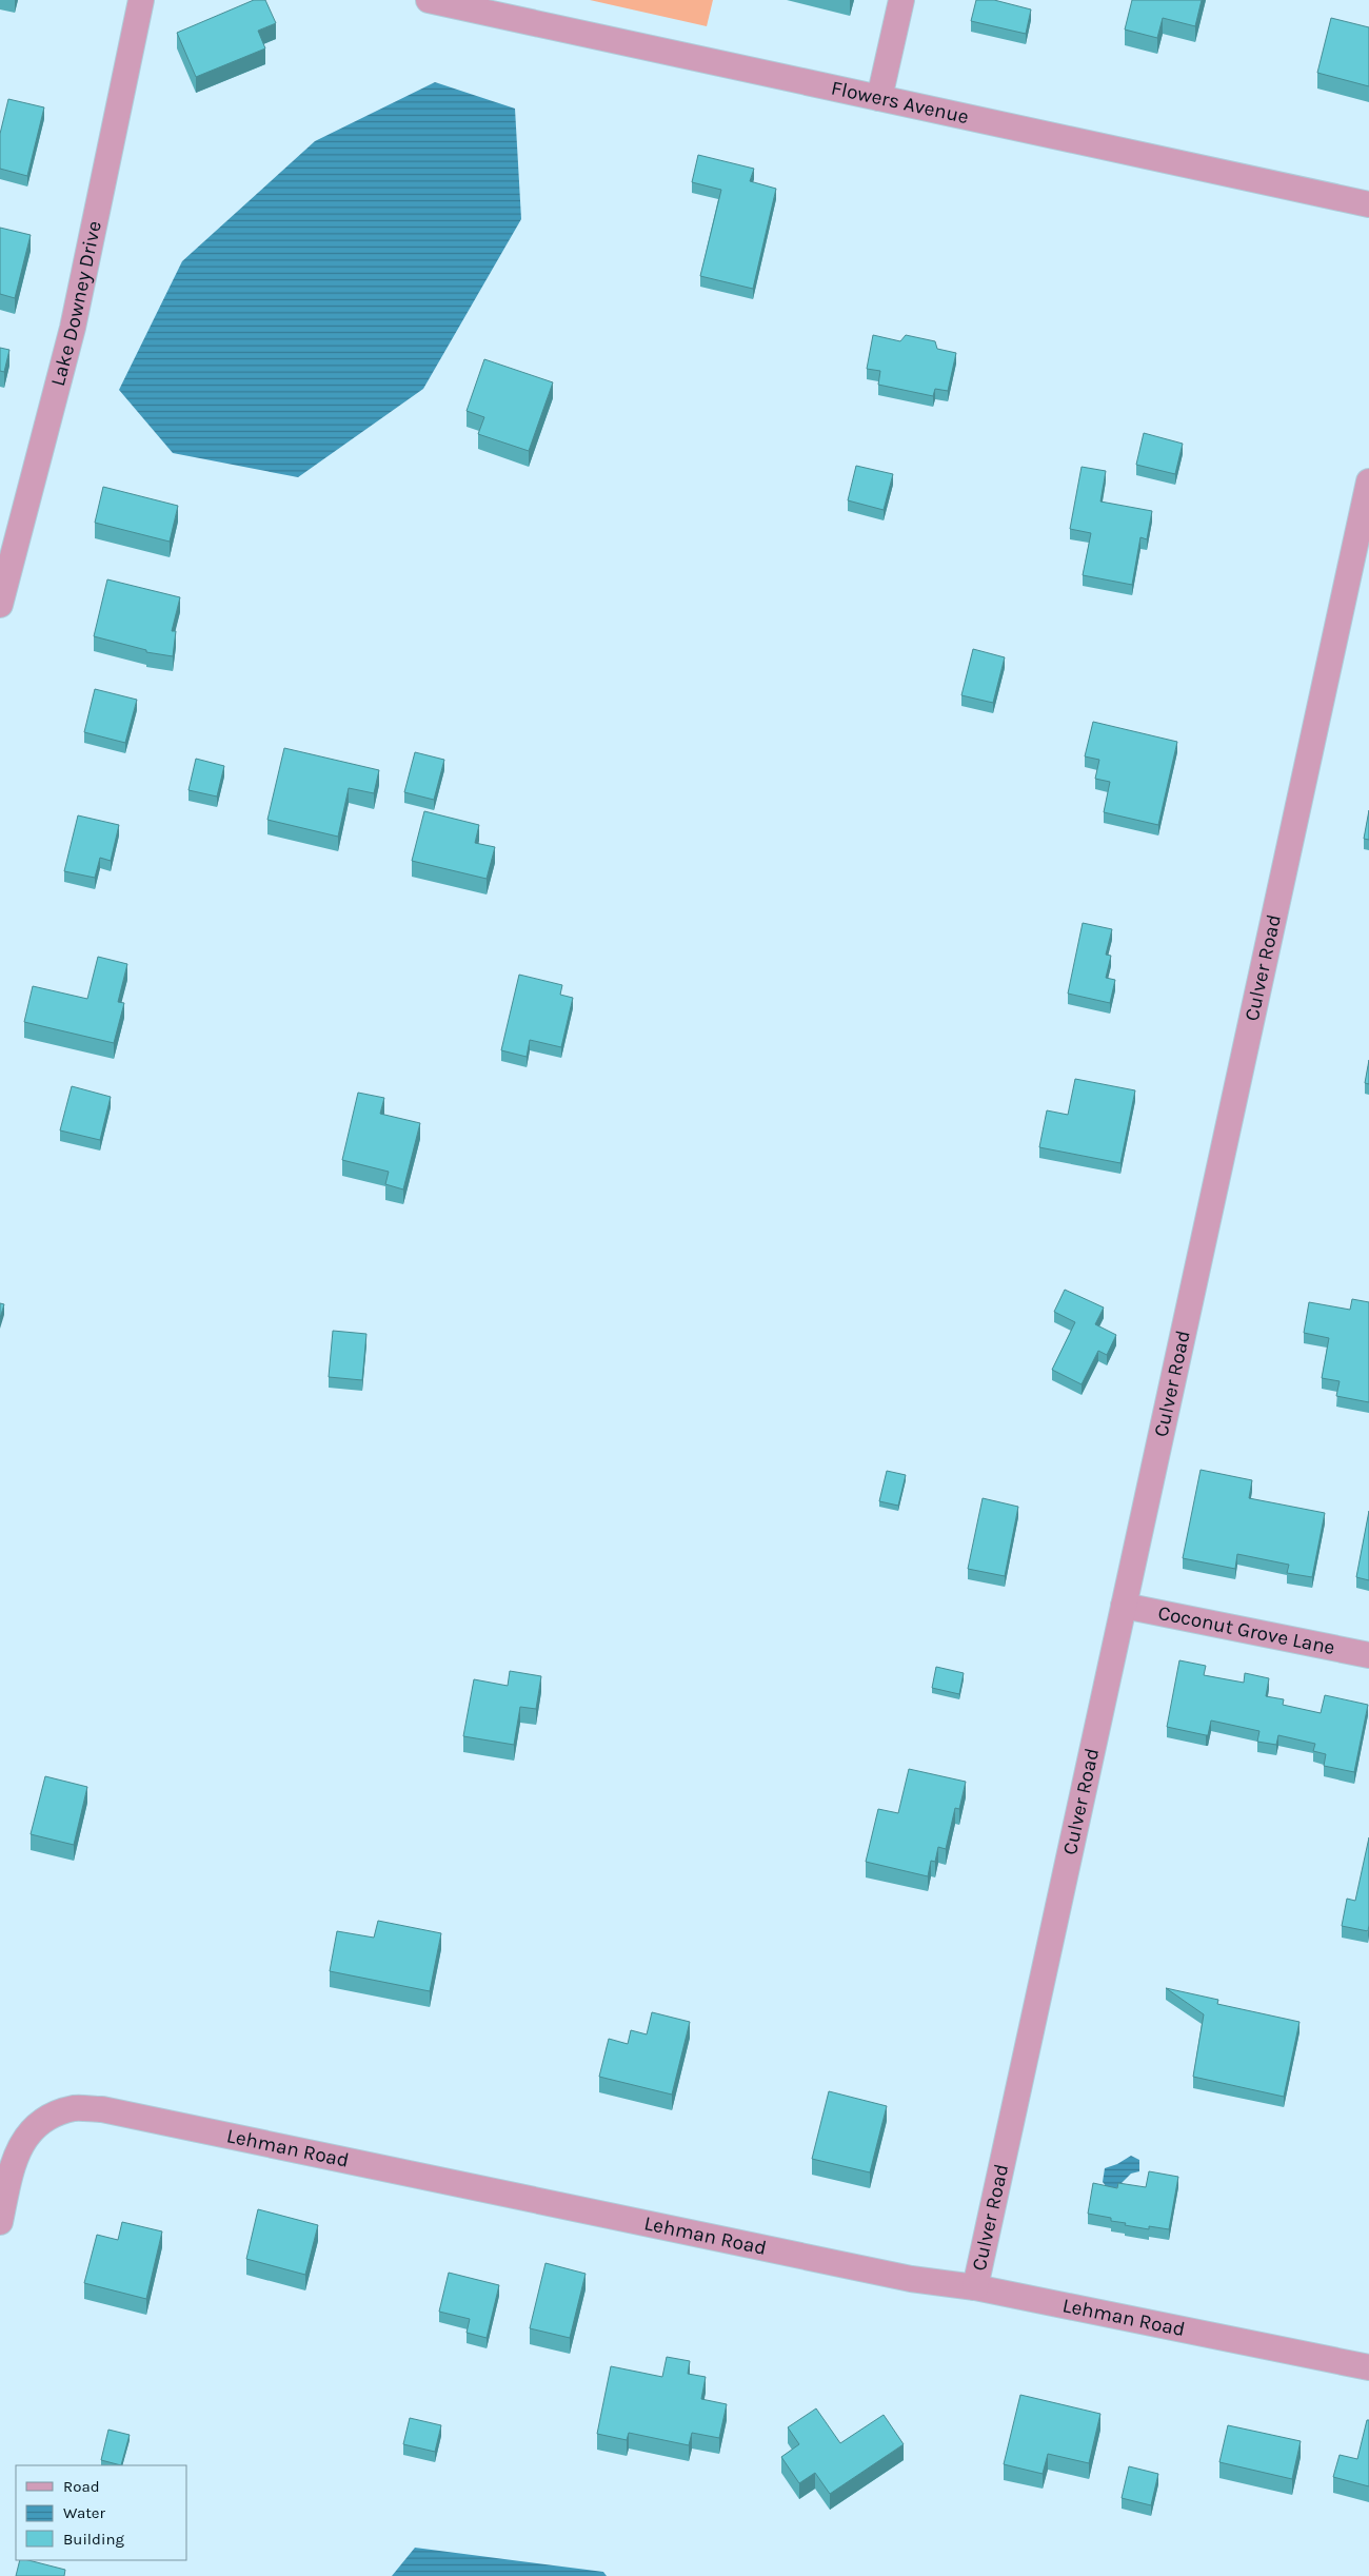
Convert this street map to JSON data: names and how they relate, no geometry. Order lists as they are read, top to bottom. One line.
{"streets":{"street":["Flowers Avenue","Lake Downey Drive","Culver Road","Coconut Grove Lane","Lehman Road"]},"crossings":[["Culver Road","Coconut Grove Lane"],["Culver Road","Lehman Road"]],"legend":["Road","Water","Building"]}
